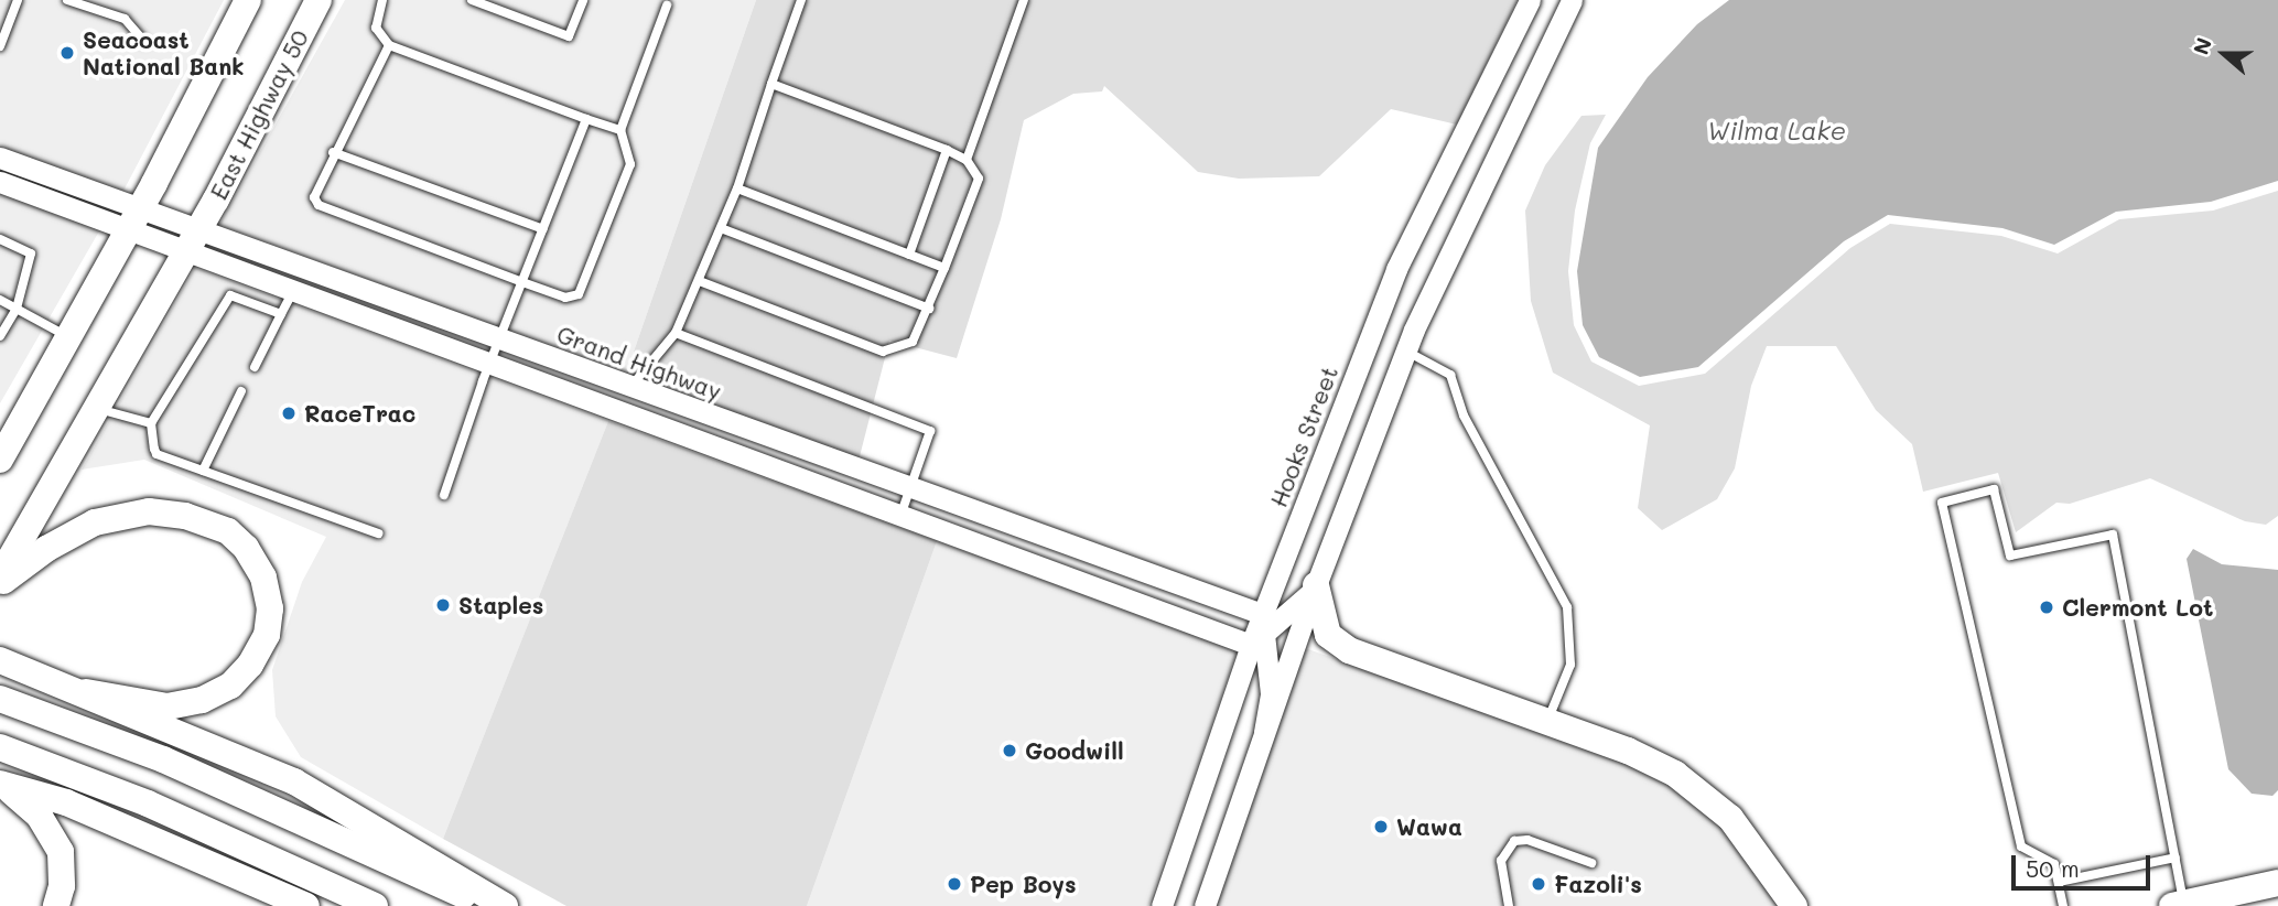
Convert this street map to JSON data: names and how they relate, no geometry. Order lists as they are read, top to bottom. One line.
{"streets":{"highway":["East Highway 50"],"street":["Grand Highway","Hooks Street"]},"crossings":[["East Highway 50","Grand Highway"],["Grand Highway","Hooks Street"]],"water":["Wilma Lake"],"places":["Seacoast National Bank","RaceTrac","Staples","Clermont Lot","Goodwill","Wawa","Pep Boys","Fazoli's"],"scale_bar":"50 m","north":"left"}
